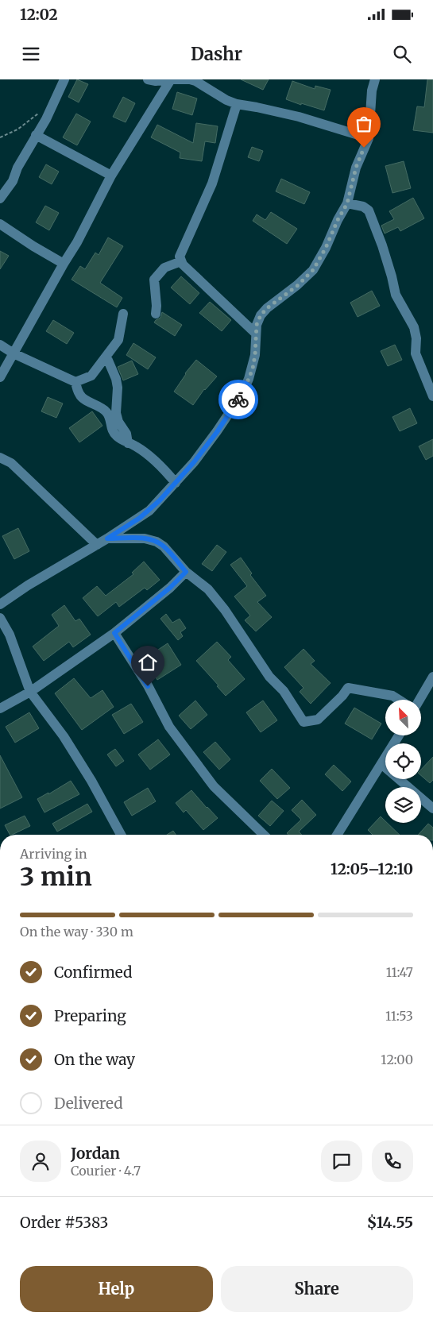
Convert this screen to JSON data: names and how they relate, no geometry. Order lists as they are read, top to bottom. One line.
{"north":"top left","page":{"status":"12:02","header":"Dashr","heading":["3 min","Arriving in","12:05–12:10"],"panel":["Jordan","Courier · 4.7","Order #5383","$14.55"],"bar":"On the way · 330 m","list":[["Confirmed","11:47"],["Preparing","11:53"],["On the way","12:00"],"Delivered"],"buttons":["Help","Share"]}}
